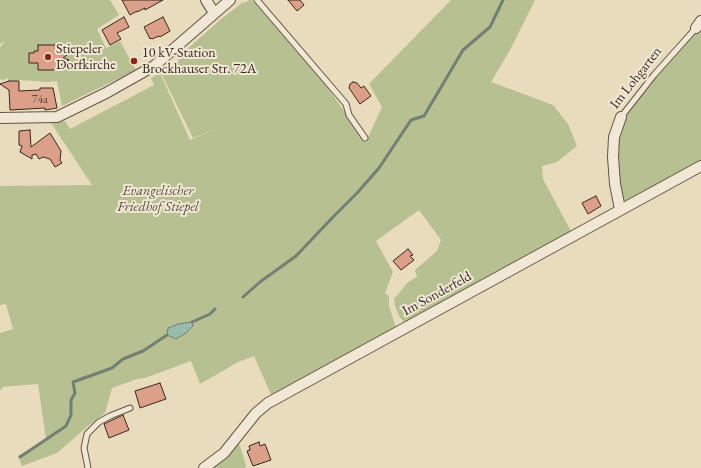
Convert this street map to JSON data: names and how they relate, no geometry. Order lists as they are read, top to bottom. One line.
{"streets":{"street":["Im Lohgarten","Im Sonderfeld"]},"crossings":[["Im Lohgarten","Im Sonderfeld"]],"parks":["Evangelischer Friedhof Stiepel"],"places":["Stiepeler Dorfkirche","10 kV-Station Brockhauser Str. 72A"],"house_numbers":["74a"]}
